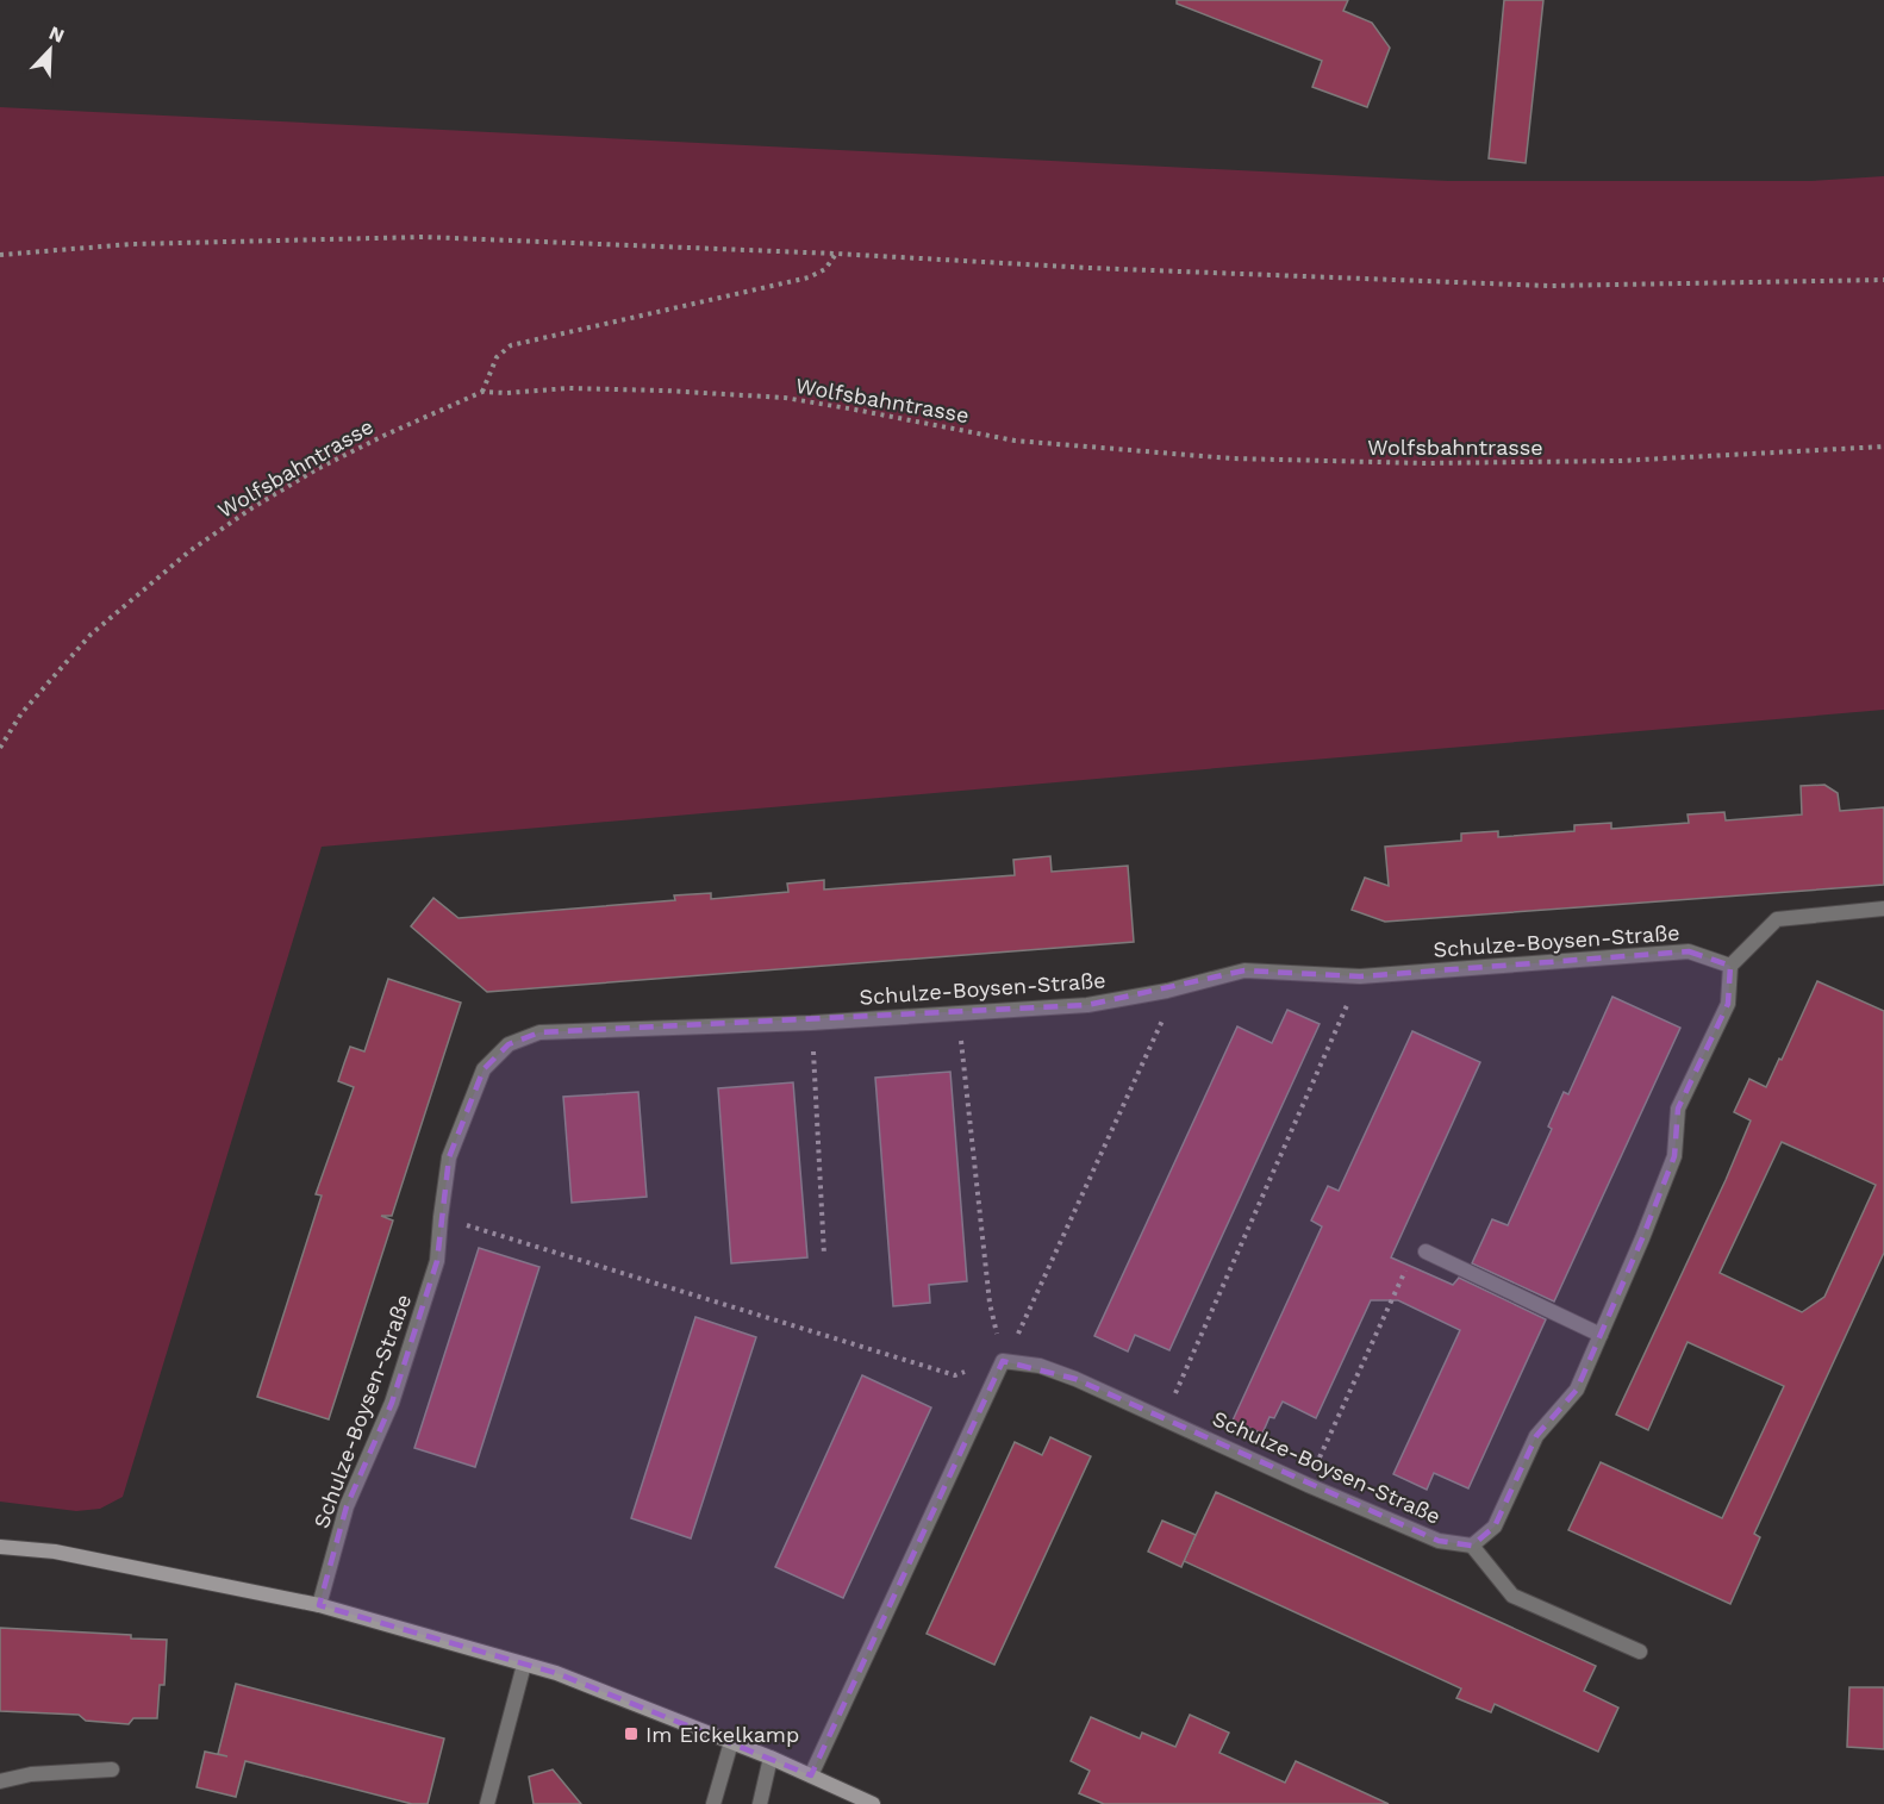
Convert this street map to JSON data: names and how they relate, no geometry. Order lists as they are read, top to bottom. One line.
{"streets":{"street":["Schulze-Boysen-Straße"],"path":["Wolfsbahntrasse"]},"places":{"transit":["Im Eickelkamp"]},"north":"top right"}
